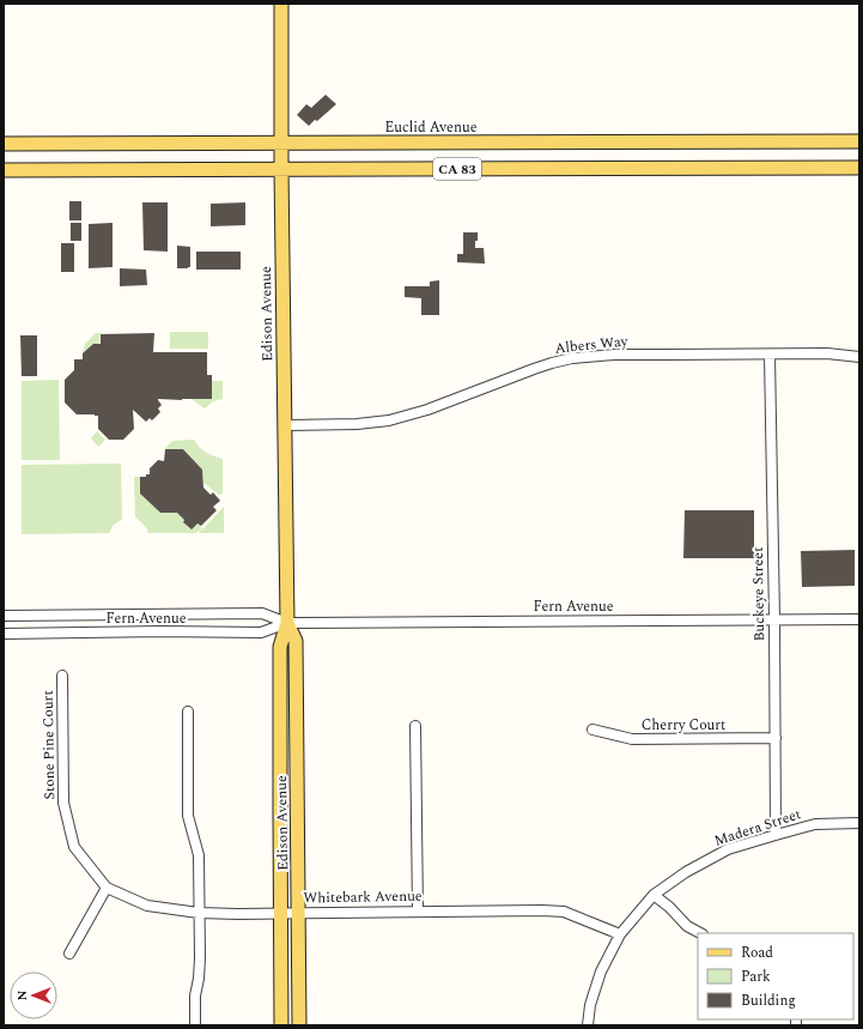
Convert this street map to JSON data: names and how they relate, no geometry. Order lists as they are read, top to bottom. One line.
{"streets":{"main road":["Euclid Avenue","CA 83","Edison Avenue"],"street":["Albers Way","Buckeye Street","Fern Avenue","Cherry Court","Stone Pine Court","Madera Street","Whitebark Avenue"]},"crossings":[["Euclid Avenue","Edison Avenue"],["CA 83","Edison Avenue"],["Edison Avenue","Albers Way"],["Edison Avenue","Fern Avenue"],["Edison Avenue","Whitebark Avenue"],["Albers Way","Buckeye Street"],["Buckeye Street","Fern Avenue"],["Buckeye Street","Cherry Court"],["Buckeye Street","Madera Street"],["Stone Pine Court","Whitebark Avenue"],["Madera Street","Whitebark Avenue"]],"legend":["Road","Park","Building"],"north":"left"}
